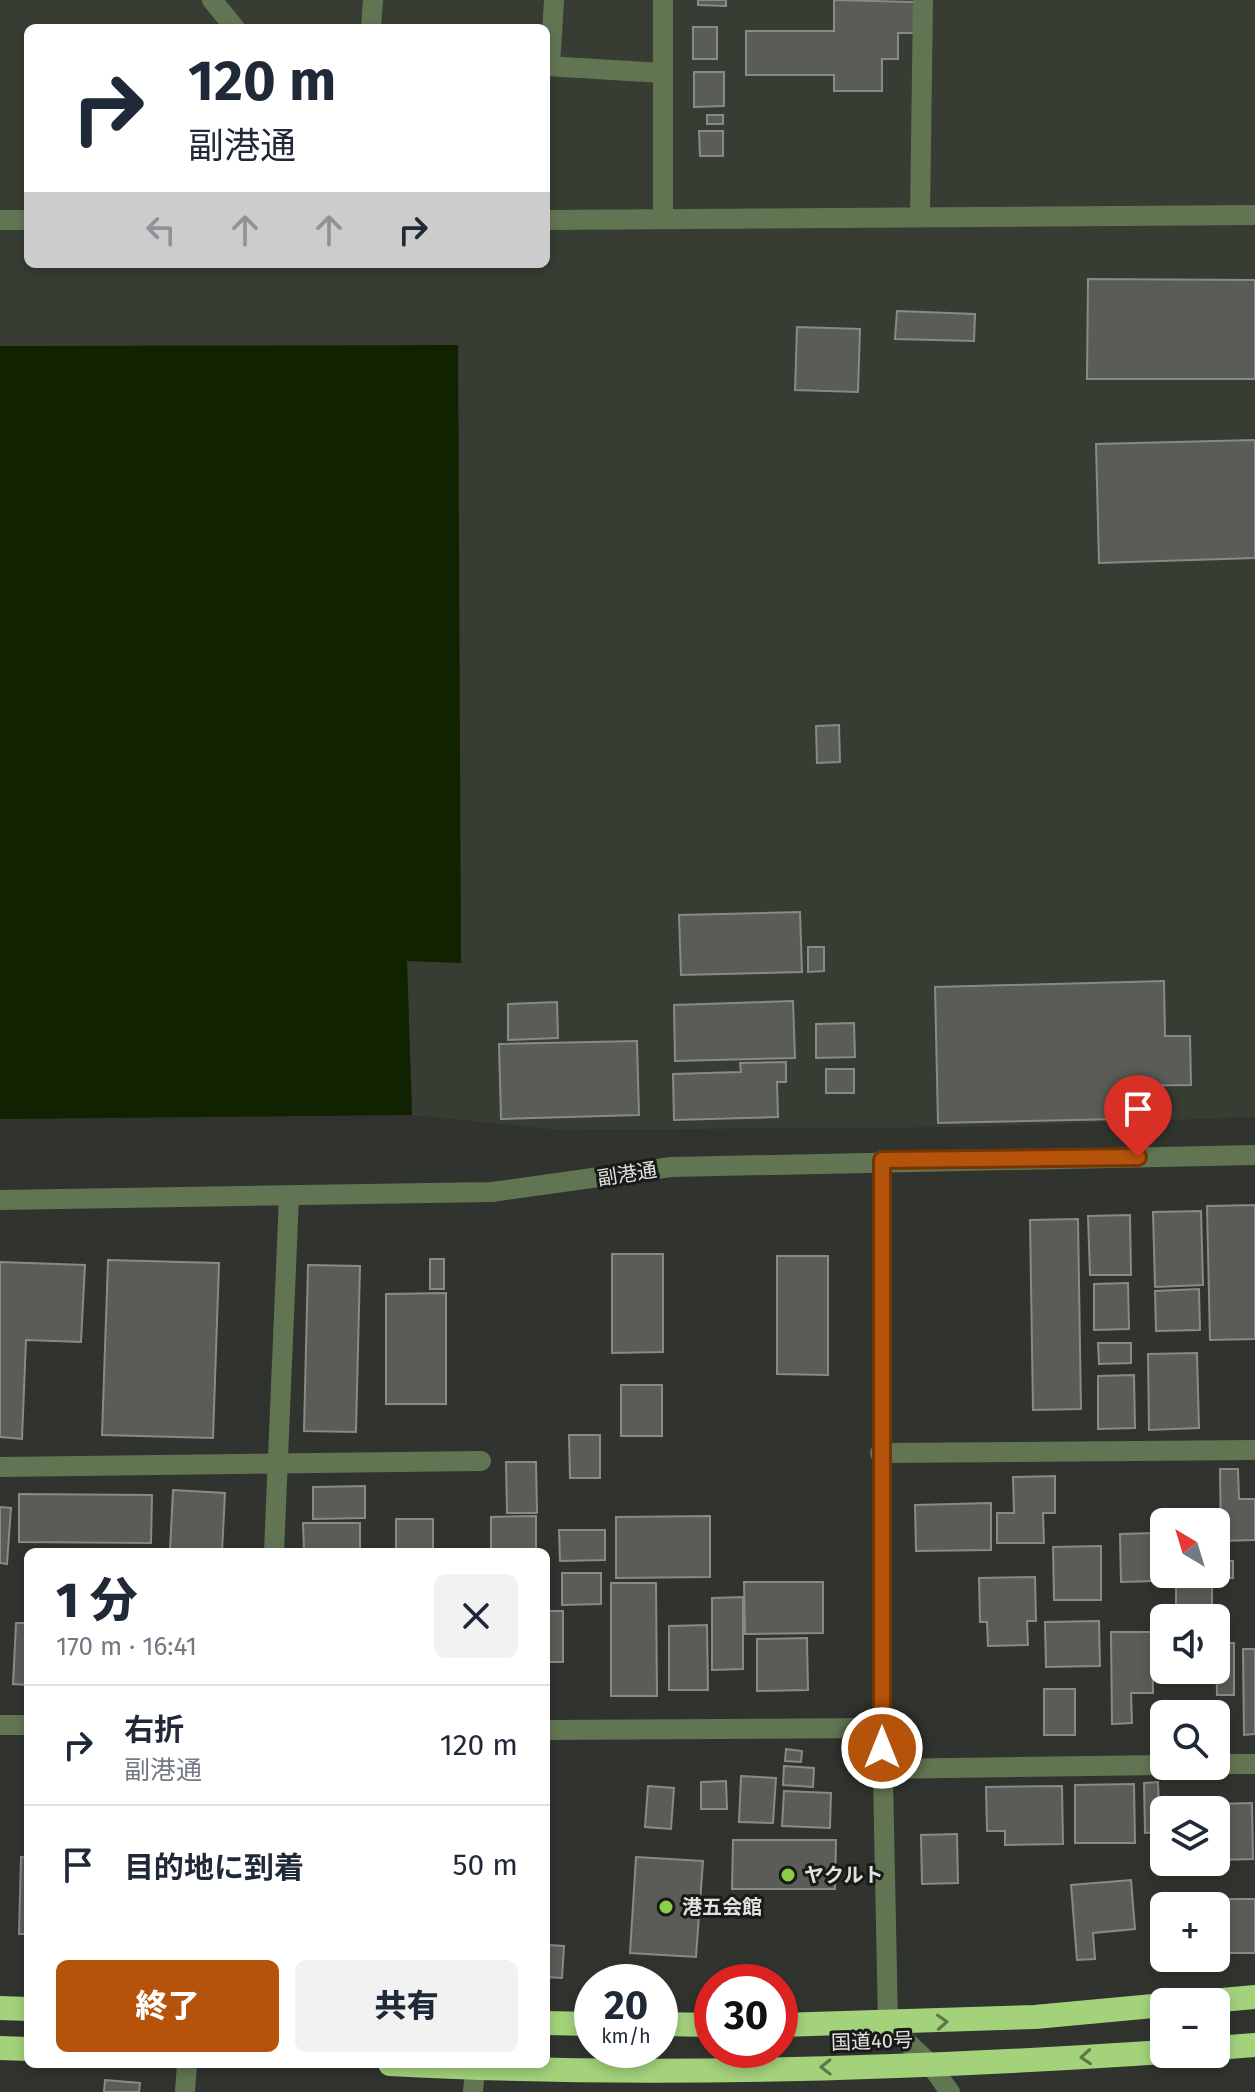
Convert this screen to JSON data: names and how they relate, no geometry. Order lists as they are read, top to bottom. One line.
{"streets":{"highway":["国道40号"],"street":["副港通"]},"places":["ヤクルト","港五会館"],"north":"top left","page":{"turn":["120 m","副港通"],"map_buttons":["+","−"],"heading":["1 分","170 m · 16:41"],"list":[{"name":"右折","note":"副港通","value":"120 m"},{"name":"目的地に到着","value":"50 m"}],"buttons":["終了","共有"],"speed":"20 km/h","limit":"30"}}
